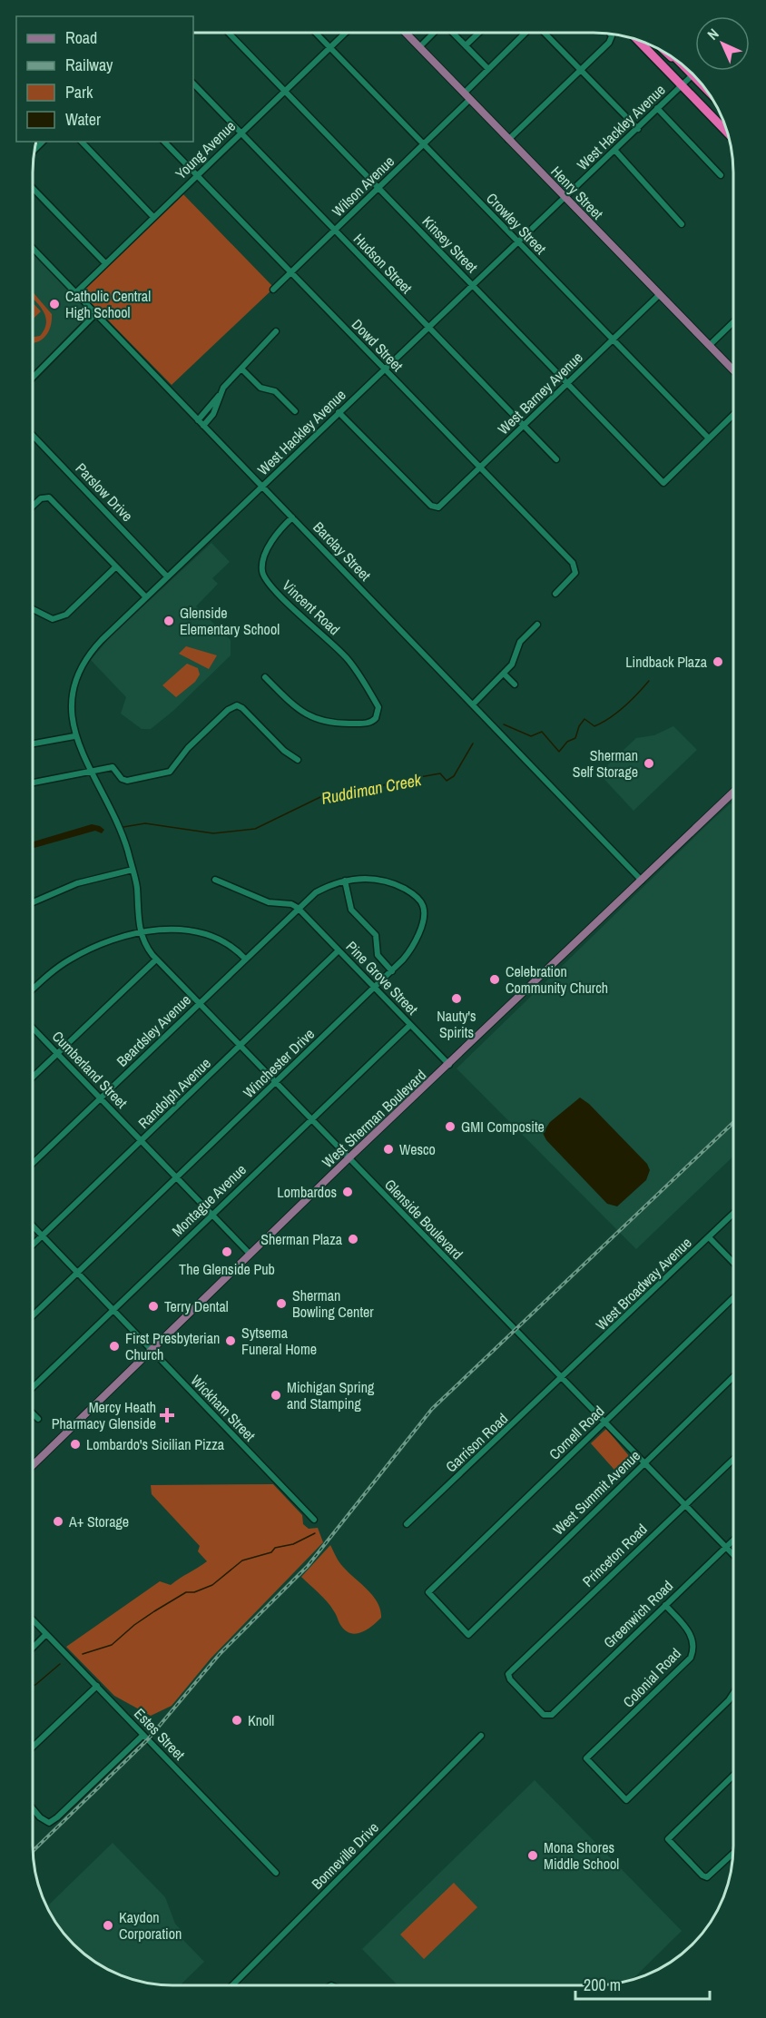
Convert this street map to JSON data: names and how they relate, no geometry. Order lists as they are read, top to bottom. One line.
{"streets":{"main road":["Henry Street","West Sherman Boulevard"],"street":["West Hackley Avenue","Young Avenue","Wilson Avenue","Crowley Street","Kinsey Street","Hudson Street","Dowd Street","West Barney Avenue","Parslow Drive","Barclay Street","Vincent Road","Pine Grove Street","Beardsley Avenue","Winchester Drive","Cumberland Street","Randolph Avenue","Montague Avenue","Glenside Boulevard","West Broadway Avenue","Wickham Street","Cornell Road","Garrison Road","West Summit Avenue","Princeton Road","Greenwich Road","Colonial Road","Estes Street","Bonneville Drive"]},"crossings":[["West Hackley Avenue","Henry Street"],["West Hackley Avenue","Crowley Street"],["West Hackley Avenue","Kinsey Street"],["West Hackley Avenue","Hudson Street"],["West Hackley Avenue","Dowd Street"],["West Hackley Avenue","West Barney Avenue"],["West Hackley Avenue","Parslow Drive"],["West Hackley Avenue","Barclay Street"],["West Hackley Avenue","Glenside Boulevard"],["Young Avenue","Crowley Street"],["Young Avenue","Kinsey Street"],["Young Avenue","Hudson Street"],["Young Avenue","Dowd Street"],["Young Avenue","Barclay Street"],["Wilson Avenue","Henry Street"],["Wilson Avenue","Crowley Street"],["Wilson Avenue","Kinsey Street"],["Wilson Avenue","Hudson Street"],["Wilson Avenue","Dowd Street"],["Henry Street","West Barney Avenue"],["Crowley Street","Kinsey Street"],["Crowley Street","West Barney Avenue"],["Kinsey Street","West Barney Avenue"],["Hudson Street","West Barney Avenue"],["Dowd Street","West Barney Avenue"],["Barclay Street","Vincent Road"],["Barclay Street","West Sherman Boulevard"],["Pine Grove Street","Beardsley Avenue"],["Pine Grove Street","Winchester Drive"],["Pine Grove Street","Randolph Avenue"],["Pine Grove Street","West Sherman Boulevard"],["Pine Grove Street","Montague Avenue"],["Beardsley Avenue","Winchester Drive"],["Beardsley Avenue","Cumberland Street"],["Beardsley Avenue","Glenside Boulevard"],["Winchester Drive","Cumberland Street"],["Winchester Drive","Glenside Boulevard"],["Winchester Drive","Wickham Street"],["Cumberland Street","Randolph Avenue"],["Cumberland Street","West Sherman Boulevard"],["Cumberland Street","Montague Avenue"],["Randolph Avenue","Glenside Boulevard"],["Randolph Avenue","Wickham Street"],["West Sherman Boulevard","Glenside Boulevard"],["West Sherman Boulevard","Wickham Street"],["Montague Avenue","Glenside Boulevard"],["Montague Avenue","Wickham Street"],["Glenside Boulevard","West Broadway Avenue"],["Glenside Boulevard","Cornell Road"],["Glenside Boulevard","Garrison Road"],["Glenside Boulevard","West Summit Avenue"],["Glenside Boulevard","Princeton Road"],["Glenside Boulevard","Greenwich Road"],["West Broadway Avenue","Garrison Road"],["Cornell Road","West Summit Avenue"],["Princeton Road","Greenwich Road"],["Greenwich Road","Colonial Road"]],"water":["Ruddiman Creek"],"places":{"other":["Catholic Central High School","Glenside Elementary School","Lindback Plaza","Sherman Self Storage","Celebration Community Church","Nauty's Spirits","GMI Composite","Wesco","Lombardos","Sherman Plaza","The Glenside Pub","Sherman Bowling Center","Terry Dental","Sytsema Funeral Home","First Presbyterian Church","Michigan Spring and Stamping","Lombardo's Sicilian Pizza","A+ Storage","Knoll","Mona Shores Middle School","Kaydon Corporation"],"health":["Mercy Heath Pharmacy Glenside"]},"legend":["Road","Railway","Park","Water"],"scale_bar":"200 m","north":"top left"}
